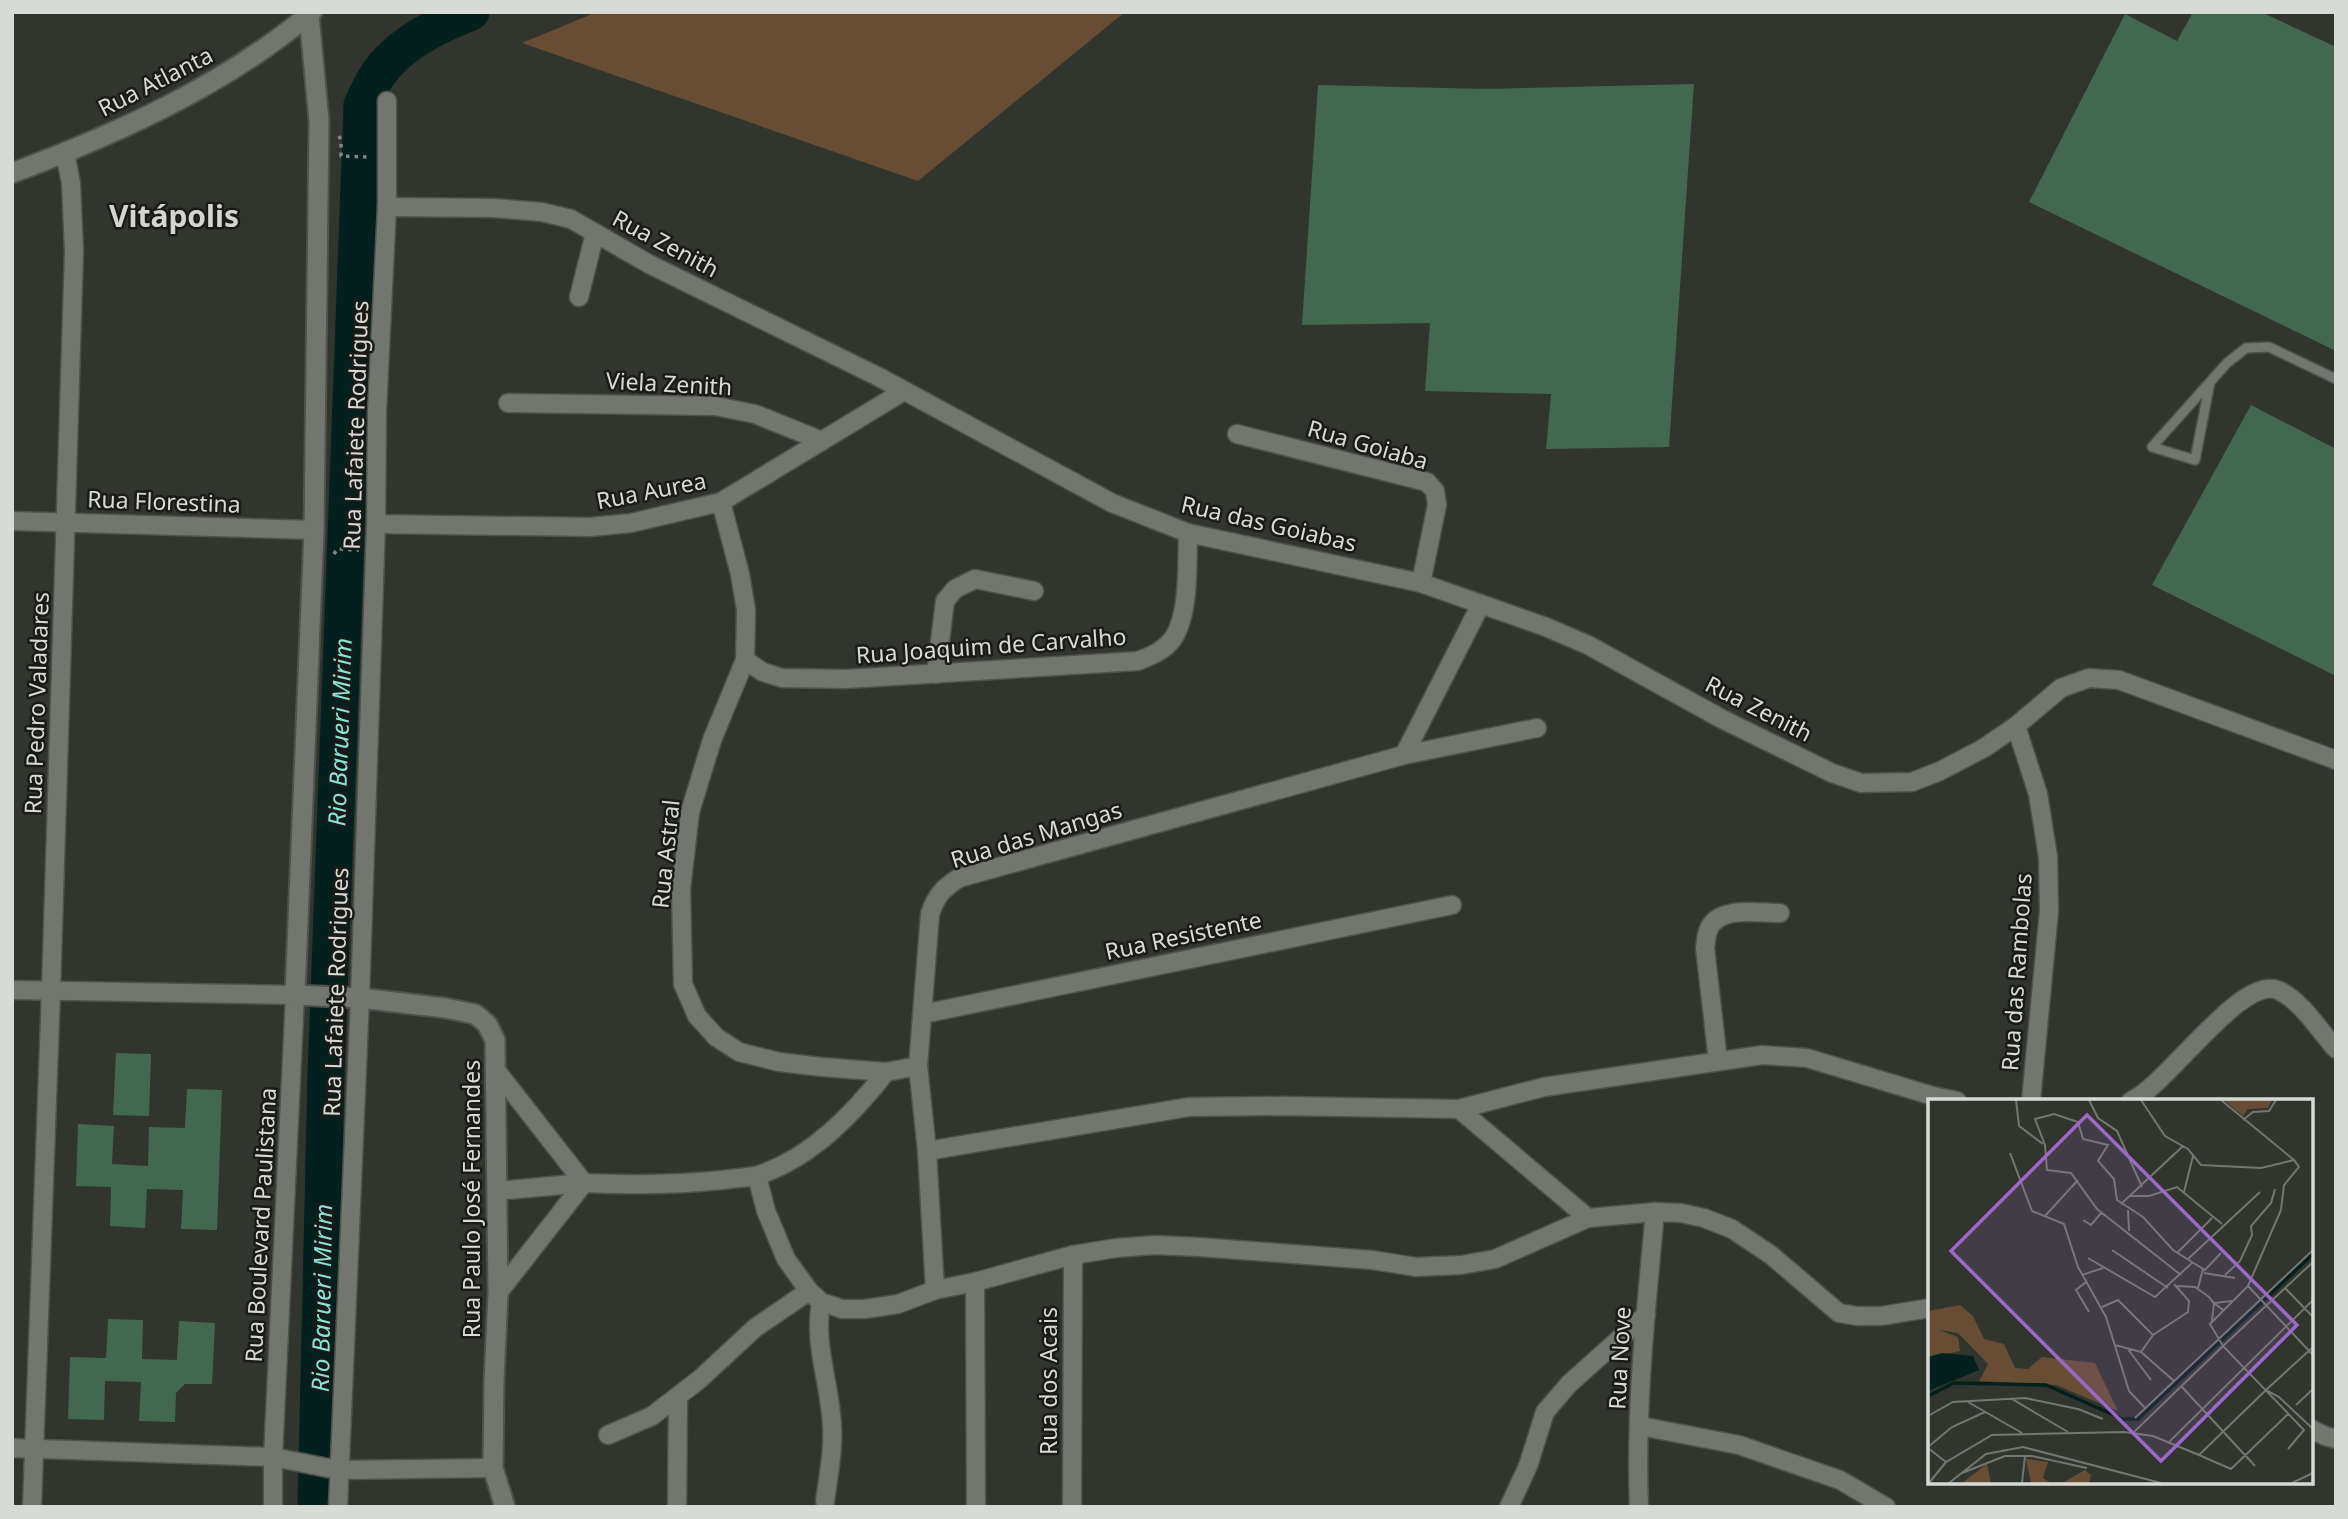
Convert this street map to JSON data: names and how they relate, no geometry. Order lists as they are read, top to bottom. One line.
{"streets":{"main road":["Rua Atlanta","Rua Lafaiete Rodrigues","Rua Paulo José Fernandes"],"street":["Rua Zenith","Viela Zenith","Rua Goiaba","Rua Aurea","Rua Florestina","Rua das Goiabas","Rua Joaquim de Carvalho","Rua Pedro Valadares","Rua das Mangas","Rua Astral","Rua Resistente","Rua das Rambolas","Rua Boulevard Paulistana","Rua Nove","Rua dos Acais"]},"crossings":[["Rua Atlanta","Rua Lafaiete Rodrigues"],["Rua Atlanta","Rua Pedro Valadares"],["Rua Zenith","Rua Lafaiete Rodrigues"],["Rua Zenith","Rua Aurea"],["Rua Zenith","Rua das Goiabas"],["Rua Zenith","Rua das Rambolas"],["Viela Zenith","Rua Aurea"],["Rua Lafaiete Rodrigues","Rua Aurea"],["Rua Lafaiete Rodrigues","Rua Florestina"],["Rua Lafaiete Rodrigues","Rua Paulo José Fernandes"],["Rua Lafaiete Rodrigues","Rua Boulevard Paulistana"],["Rua Goiaba","Rua das Goiabas"],["Rua Aurea","Rua das Goiabas"],["Rua Aurea","Rua Astral"],["Rua Florestina","Rua Pedro Valadares"],["Rua das Goiabas","Rua Joaquim de Carvalho"],["Rua Joaquim de Carvalho","Rua Astral"],["Rua das Mangas","Rua Astral"],["Rua das Mangas","Rua Resistente"],["Rua Paulo José Fernandes","Rua Boulevard Paulistana"]],"districts":["Vitápolis"],"water":["Rio Barueri Mirim"]}
